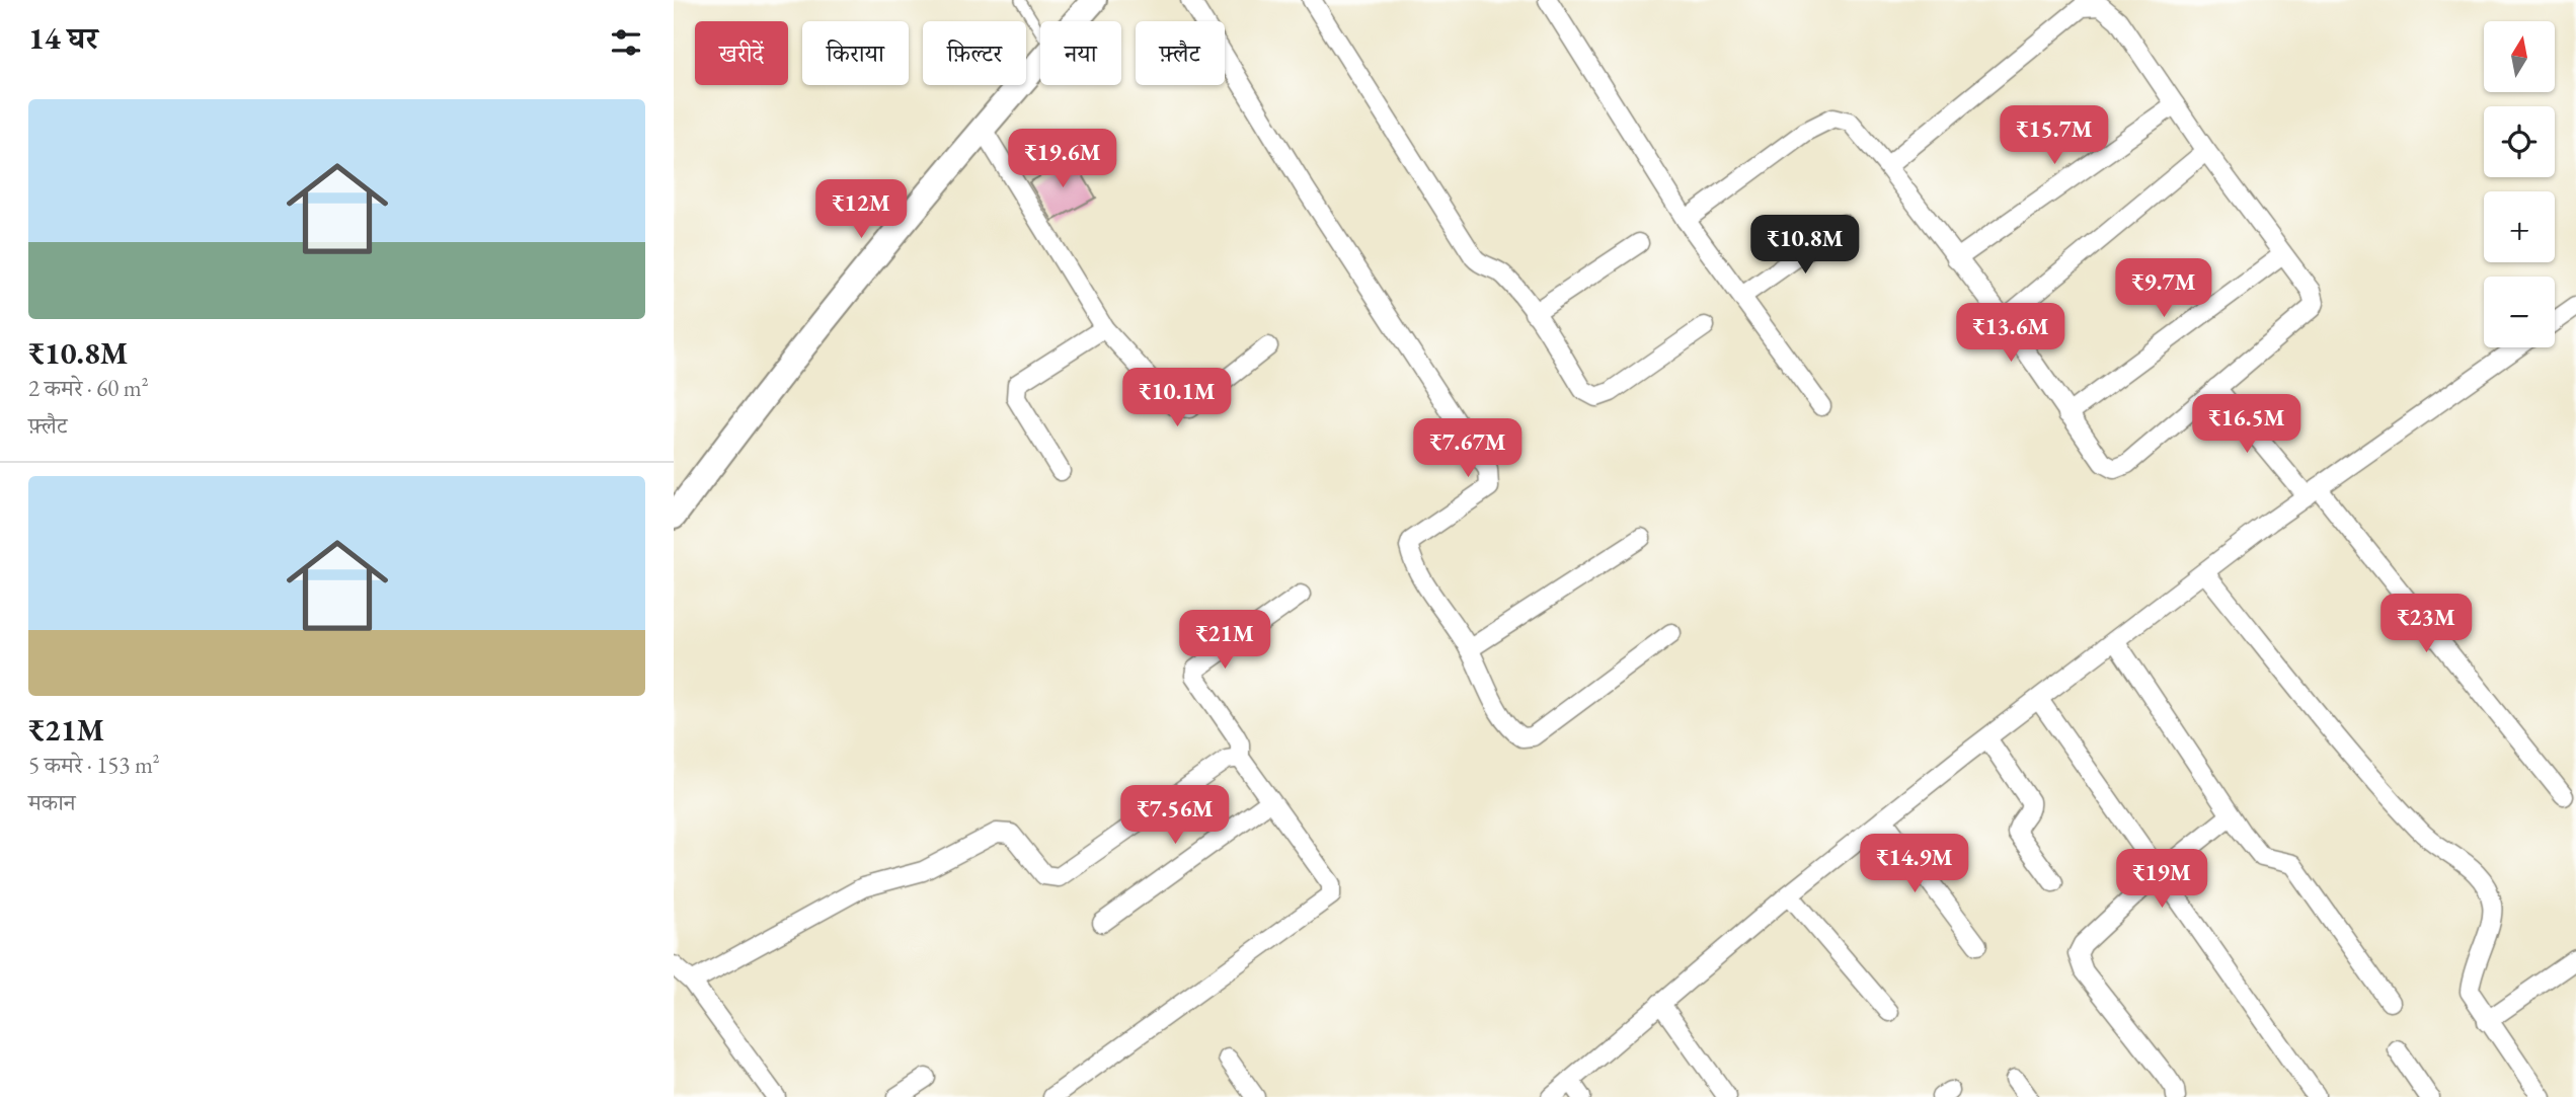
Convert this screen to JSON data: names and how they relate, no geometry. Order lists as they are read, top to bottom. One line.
{"north":"top","page":{"heading":"14 घर","map_buttons":["+","−"],"chip":["खरीदें","किराया","फ़िल्टर","नया","फ़्लैट"],"list":[{"name":"₹10.8M","note":"2 कमरे · 60 m² · फ़्लैट"},{"name":"₹21M","note":"5 कमरे · 153 m² · मकान"}],"price":["₹15.7M","₹19.6M","₹12M","₹10.8M","₹9.7M","₹13.6M","₹10.1M","₹16.5M","₹7.67M","₹23M","₹21M","₹7.56M","₹14.9M","₹19M"]}}
